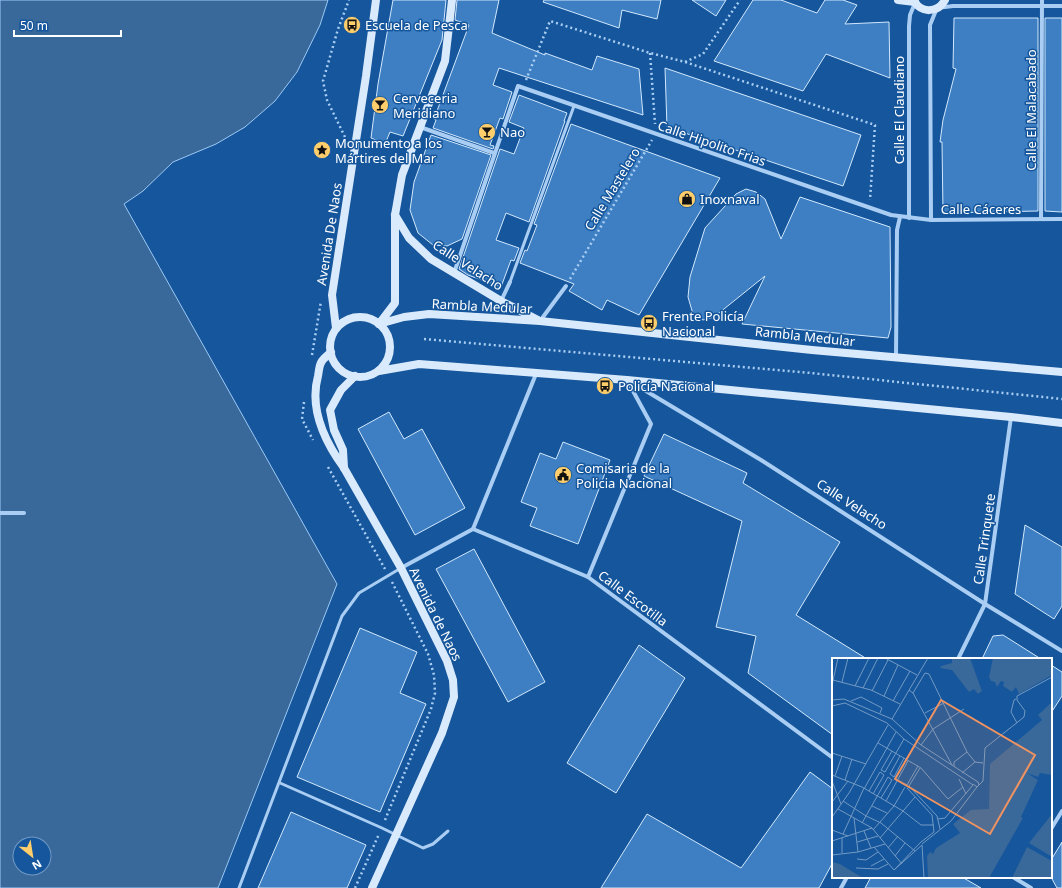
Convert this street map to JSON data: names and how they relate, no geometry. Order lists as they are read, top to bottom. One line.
{"streets":{"main road":["Avenida De Naos","Calle Velacho","Rambla Medular","Avenida de Naos"],"street":["Calle El Claudiano","Calle El Malacabado","Calle Hipolito Frias","Calle Cáceres","Calle Trinquete","Calle Escotilla"],"path":["Calle Mastelero"]},"crossings":[["Calle El Claudiano","Calle Cáceres"],["Calle El Malacabado","Calle Cáceres"],["Calle Hipolito Frias","Calle Mastelero"],["Calle Hipolito Frias","Calle Cáceres"],["Avenida De Naos","Rambla Medular"],["Avenida De Naos","Avenida de Naos"],["Calle Velacho","Rambla Medular"],["Calle Velacho","Calle Trinquete"],["Rambla Medular","Avenida de Naos"]],"places":{"bus stop":["Escuela de Pesca","Frente Policía Nacional","Policía Nacional"],"bar":["Cerveceria Meridiano","Nao"],"place":["Monumento a los Mártires del Mar"],"shop":["Inoxnaval"],"public building":["Comisaria de la Policia Nacional"]},"scale_bar":"50 m","north":"bottom right"}
